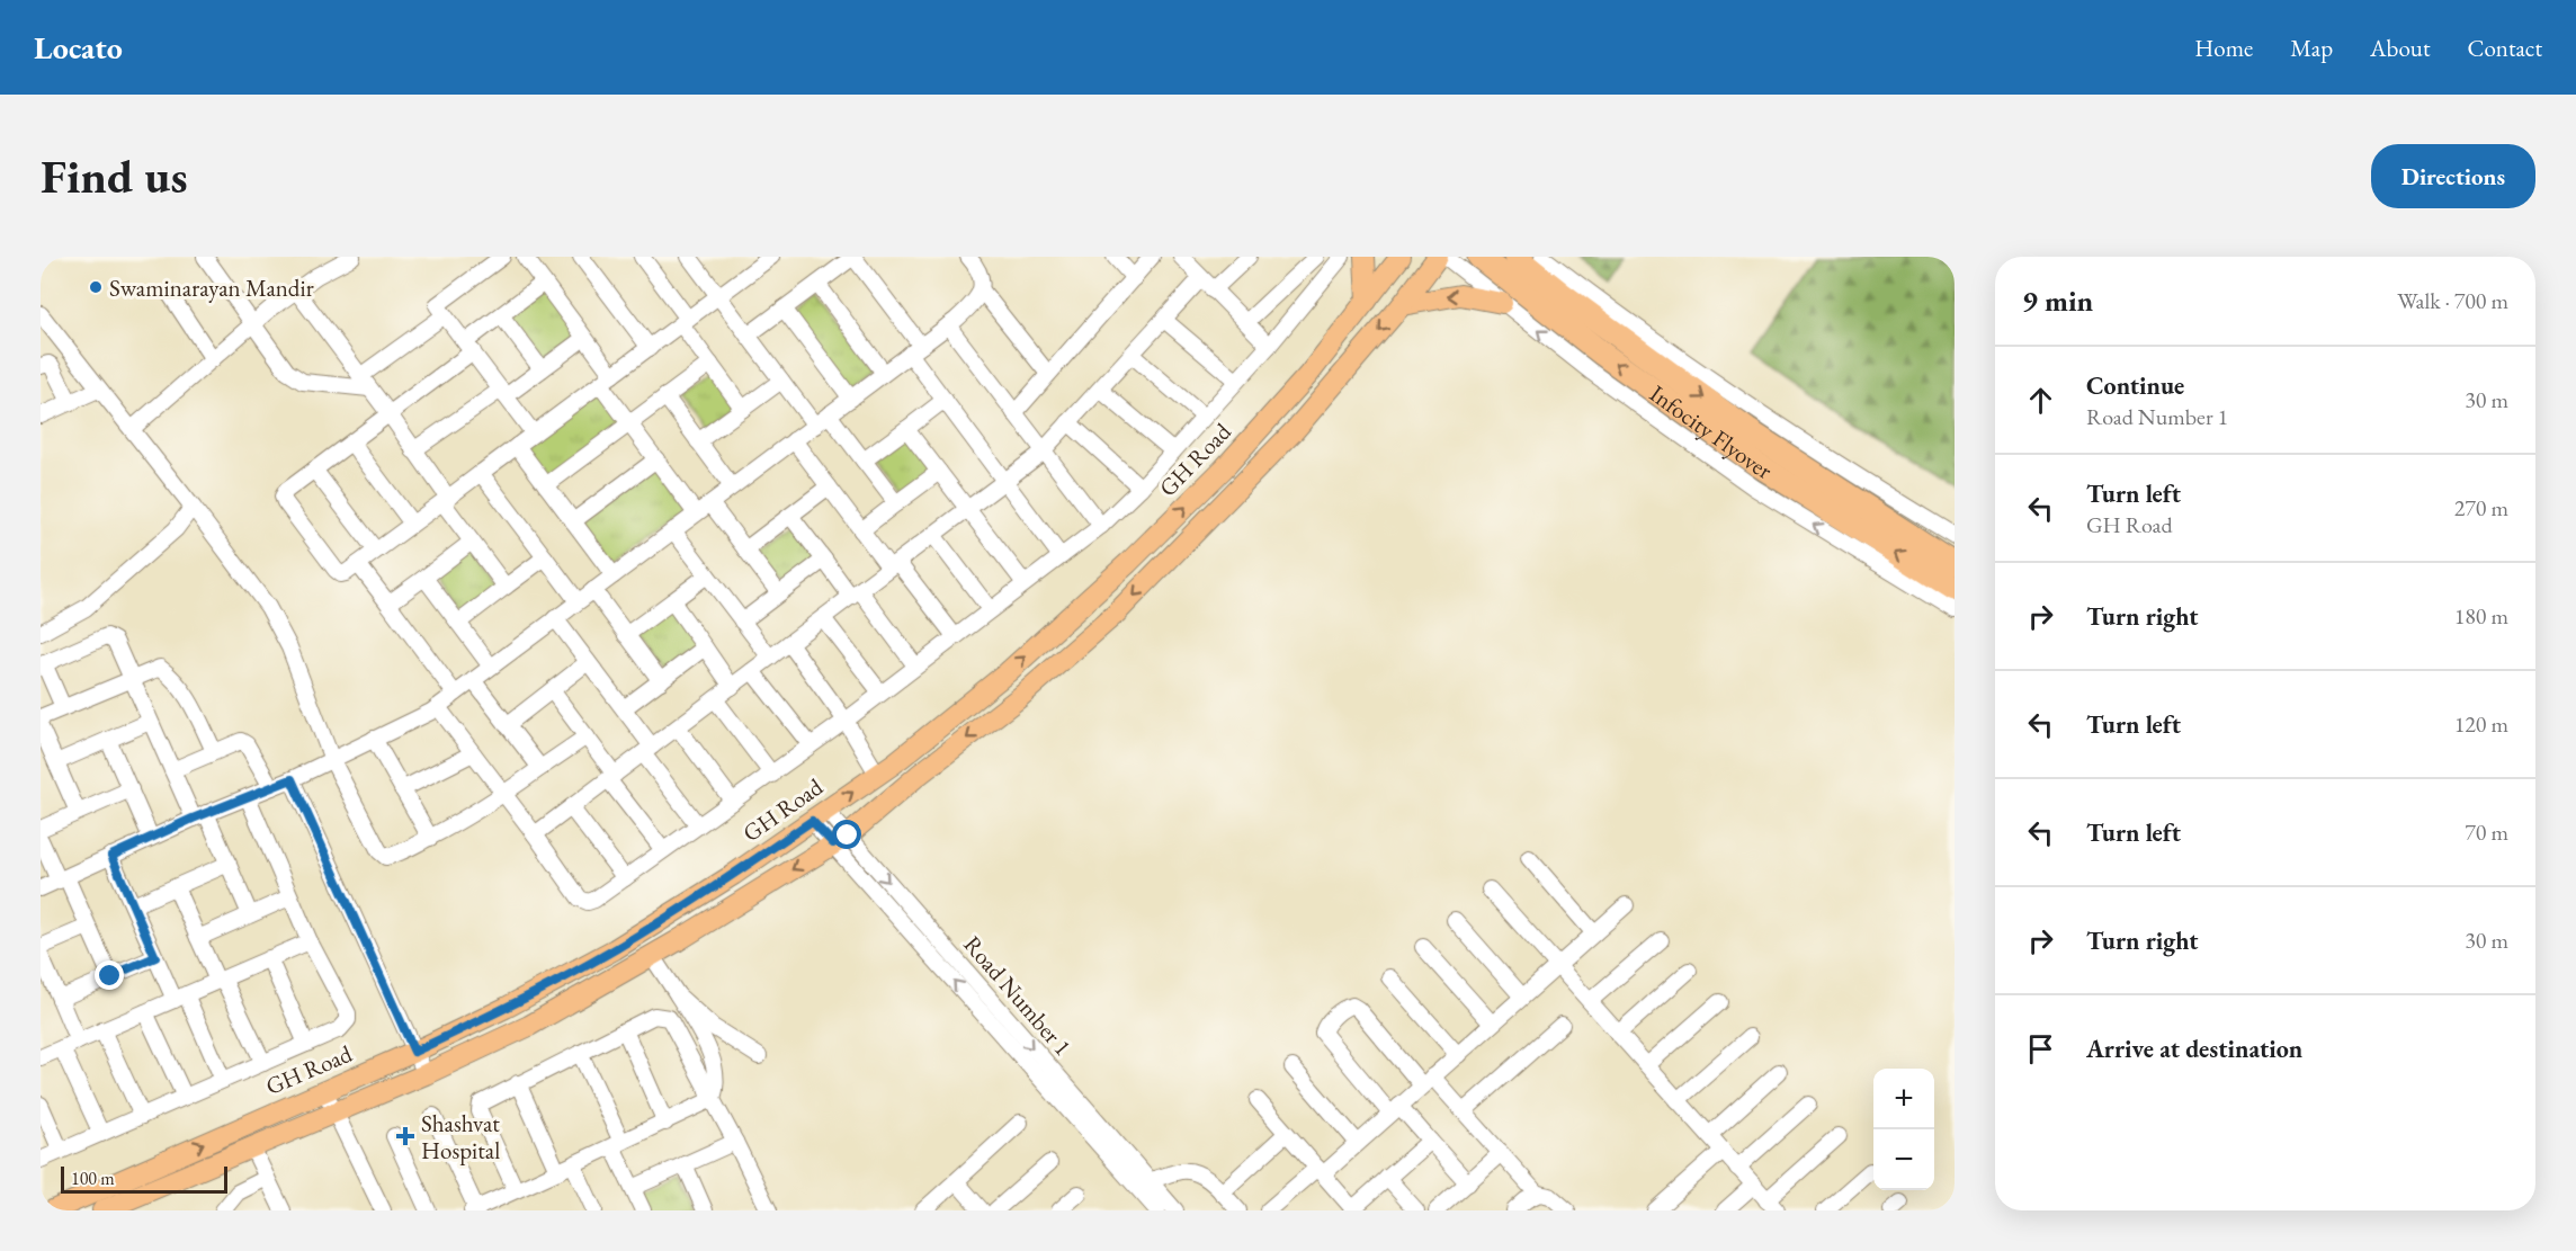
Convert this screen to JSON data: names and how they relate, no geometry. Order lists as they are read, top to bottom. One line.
{"streets":{"highway":["Infocity Flyover"],"main road":["GH Road"],"street":["Road Number 1"]},"crossings":[["GH Road","Road Number 1"]],"places":{"other":["Swaminarayan Mandir"],"health":["Shashvat Hospital"]},"scale_bar":"100 m","page":{"header":"Locato","nav":["Home","Map","About","Contact"],"buttons":"Directions","title":"Find us","heading":["9 min","Walk · 700 m"],"list":[["Continue","Road Number 1","30 m"],["Turn left","GH Road","270 m"],["Turn right","180 m"],["Turn left","120 m"],["Turn left","70 m"],["Turn right","30 m"],"Arrive at destination"],"map_buttons":["+","−"],"scale":"100 m"}}
